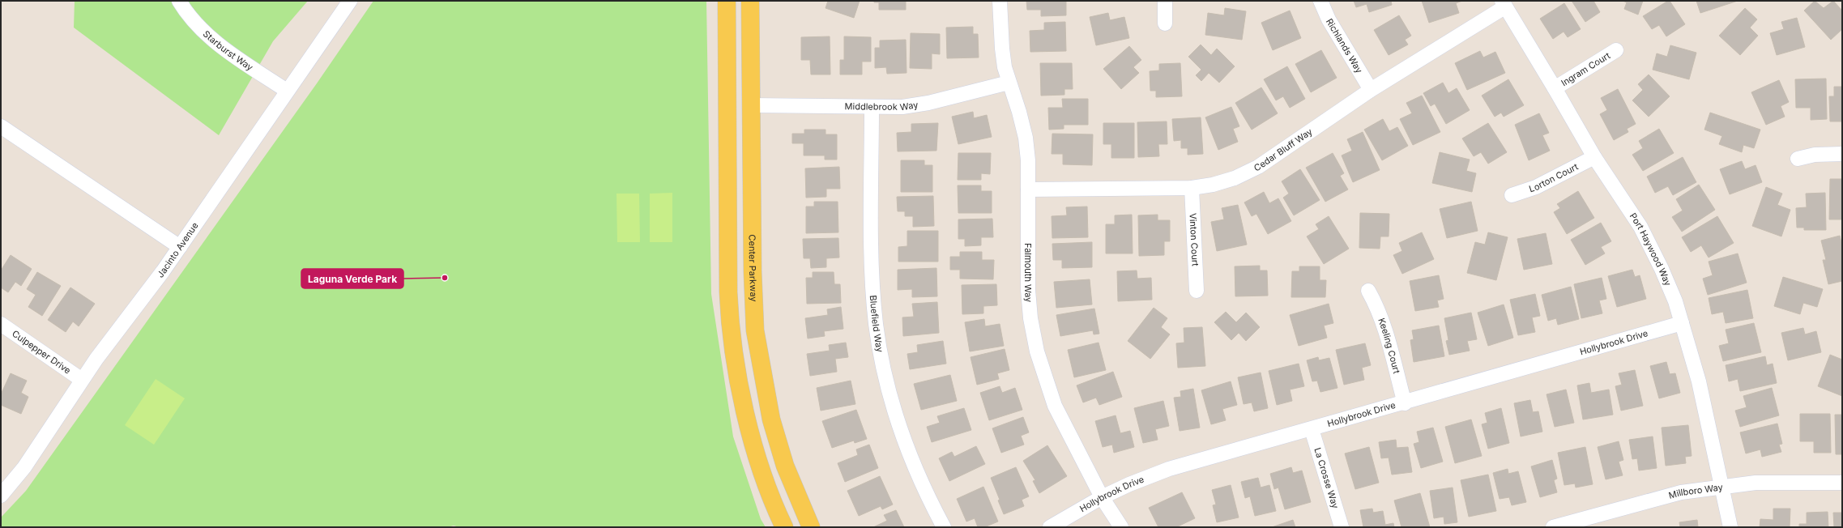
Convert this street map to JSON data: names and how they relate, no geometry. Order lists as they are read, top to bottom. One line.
{"streets":{"main road":["Center Parkway"],"street":["Richlands Way","Starburst Way","Ingram Court","Middlebrook Way","Cedar Bluff Way","Lorton Court","Vinton Court","Jacinto Avenue","Port Haywood Way","Falmouth Way","Bluefield Way","Hollybrook Drive","Keeling Court","Culpepper Drive","La Crosse Way","Millboro Way"]},"crossings":[["Richlands Way","Cedar Bluff Way"],["Starburst Way","Jacinto Avenue"],["Ingram Court","Port Haywood Way"],["Middlebrook Way","Center Parkway"],["Middlebrook Way","Falmouth Way"],["Middlebrook Way","Bluefield Way"],["Cedar Bluff Way","Vinton Court"],["Cedar Bluff Way","Port Haywood Way"],["Cedar Bluff Way","Falmouth Way"],["Lorton Court","Port Haywood Way"],["Jacinto Avenue","Culpepper Drive"],["Port Haywood Way","Hollybrook Drive"],["Port Haywood Way","Millboro Way"],["Falmouth Way","Hollybrook Drive"],["Hollybrook Drive","Keeling Court"],["Hollybrook Drive","La Crosse Way"]],"places":["Laguna Verde Park"]}
